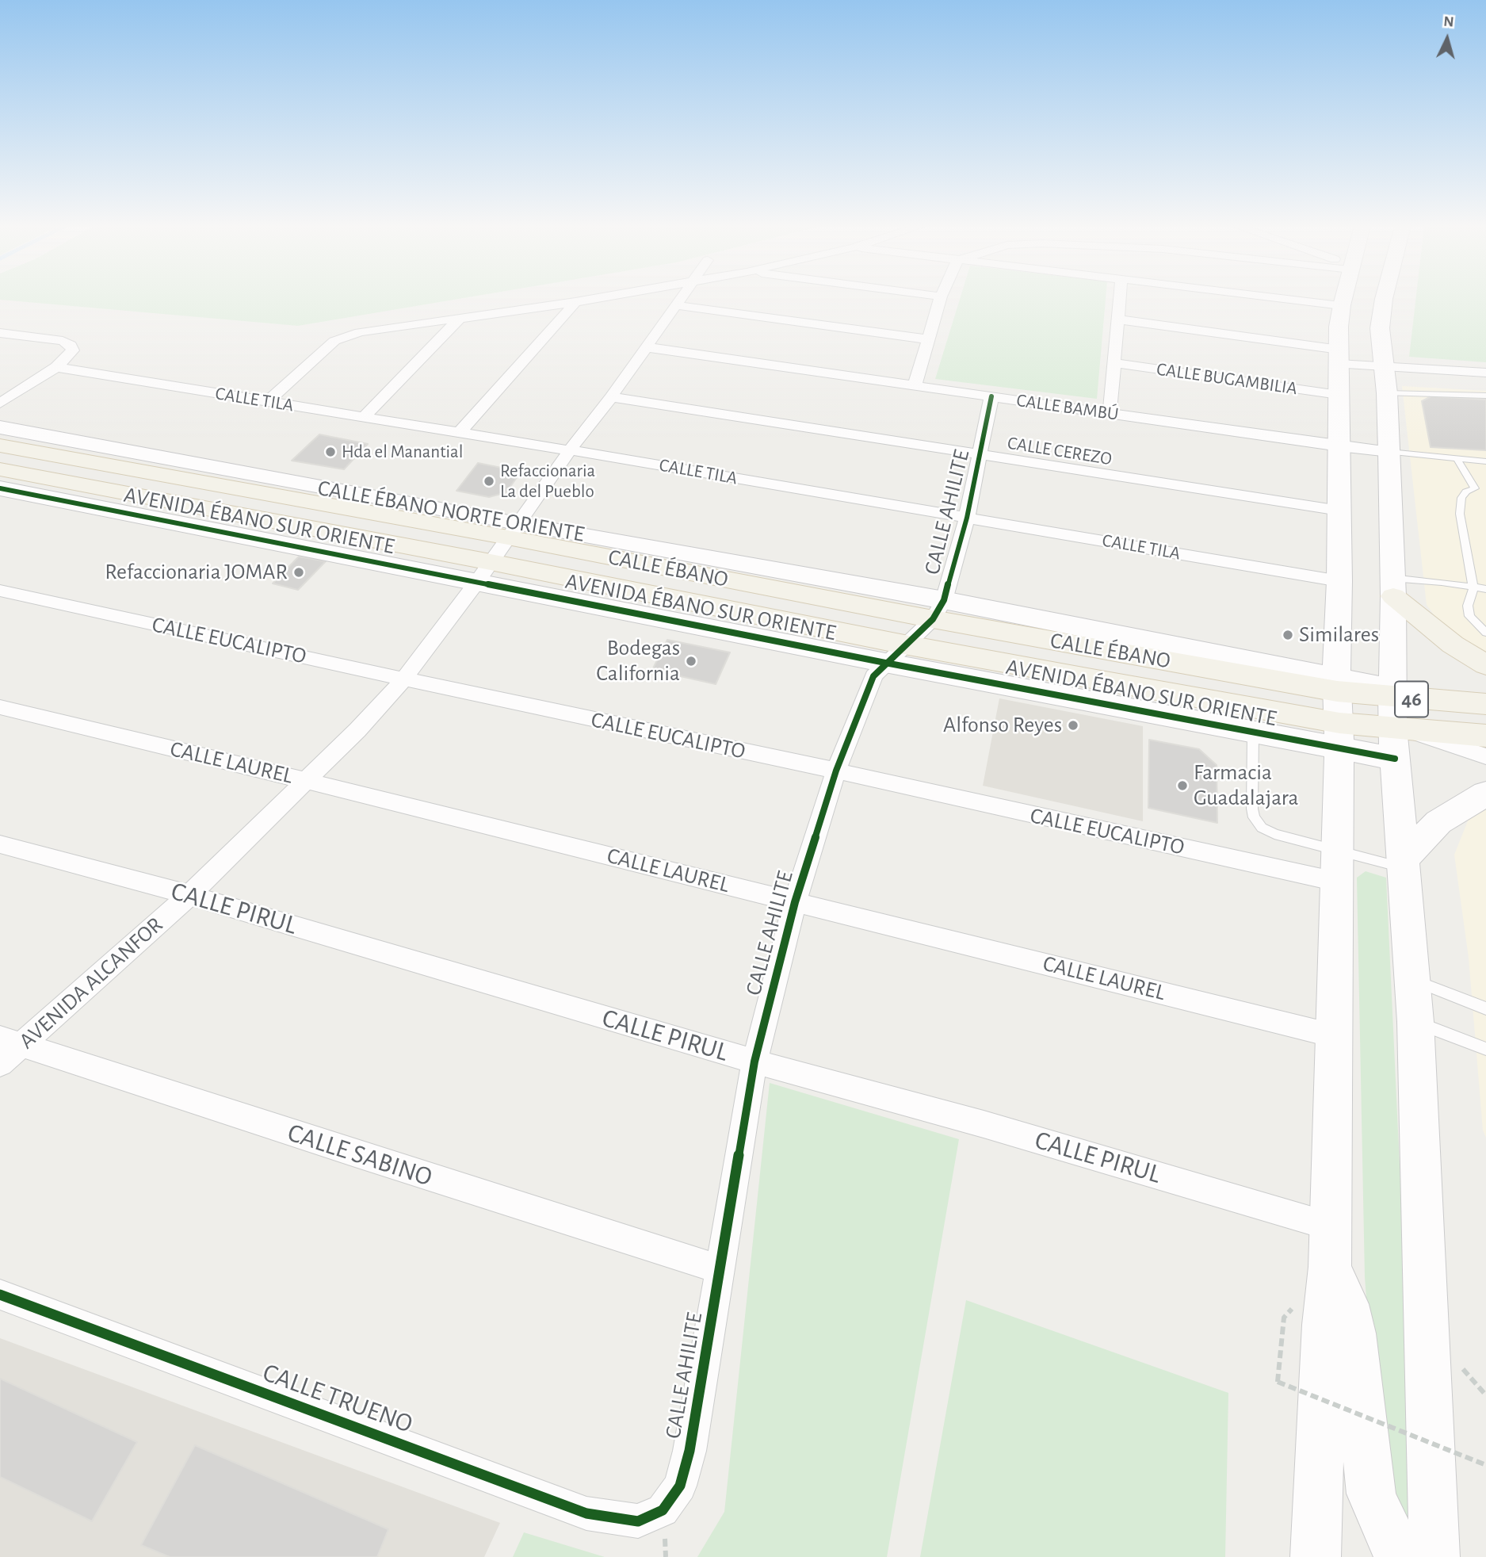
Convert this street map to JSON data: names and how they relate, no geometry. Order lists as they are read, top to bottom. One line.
{"streets":{"main road":["CALLE ÉBANO","46"],"street":["CALLE BUGAMBILIA","CALLE TILA","CALLE BAMBÚ","CALLE CEREZO","CALLE ÉBANO NORTE ORIENTE","CALLE AHILITE","AVENIDA ÉBANO SUR ORIENTE","CALLE EUCALIPTO","CALLE LAUREL","CALLE PIRUL","AVENIDA ALCANFOR","CALLE SABINO","CALLE TRUENO"]},"crossings":[["CALLE TILA","CALLE AHILITE"],["CALLE TILA","AVENIDA ALCANFOR"],["CALLE BAMBÚ","CALLE AHILITE"],["CALLE BAMBÚ","AVENIDA ALCANFOR"],["CALLE CEREZO","CALLE AHILITE"],["CALLE CEREZO","AVENIDA ALCANFOR"],["CALLE ÉBANO NORTE ORIENTE","CALLE ÉBANO"],["CALLE ÉBANO NORTE ORIENTE","AVENIDA ALCANFOR"],["CALLE AHILITE","AVENIDA ÉBANO SUR ORIENTE"],["CALLE AHILITE","CALLE ÉBANO"],["CALLE AHILITE","CALLE EUCALIPTO"],["CALLE AHILITE","CALLE LAUREL"],["CALLE AHILITE","CALLE PIRUL"],["CALLE AHILITE","CALLE SABINO"],["CALLE AHILITE","CALLE TRUENO"],["AVENIDA ÉBANO SUR ORIENTE","CALLE ÉBANO"],["AVENIDA ÉBANO SUR ORIENTE","46"],["AVENIDA ÉBANO SUR ORIENTE","AVENIDA ALCANFOR"],["CALLE ÉBANO","46"],["CALLE ÉBANO","AVENIDA ALCANFOR"],["CALLE EUCALIPTO","AVENIDA ALCANFOR"],["CALLE LAUREL","AVENIDA ALCANFOR"],["CALLE PIRUL","AVENIDA ALCANFOR"],["AVENIDA ALCANFOR","CALLE SABINO"]],"places":["Hda el Manantial","Refaccionaria La del Pueblo","Refaccionaria JOMAR","Similares","Bodegas California","Alfonso Reyes","Farmacia Guadalajara"],"north":"top"}
